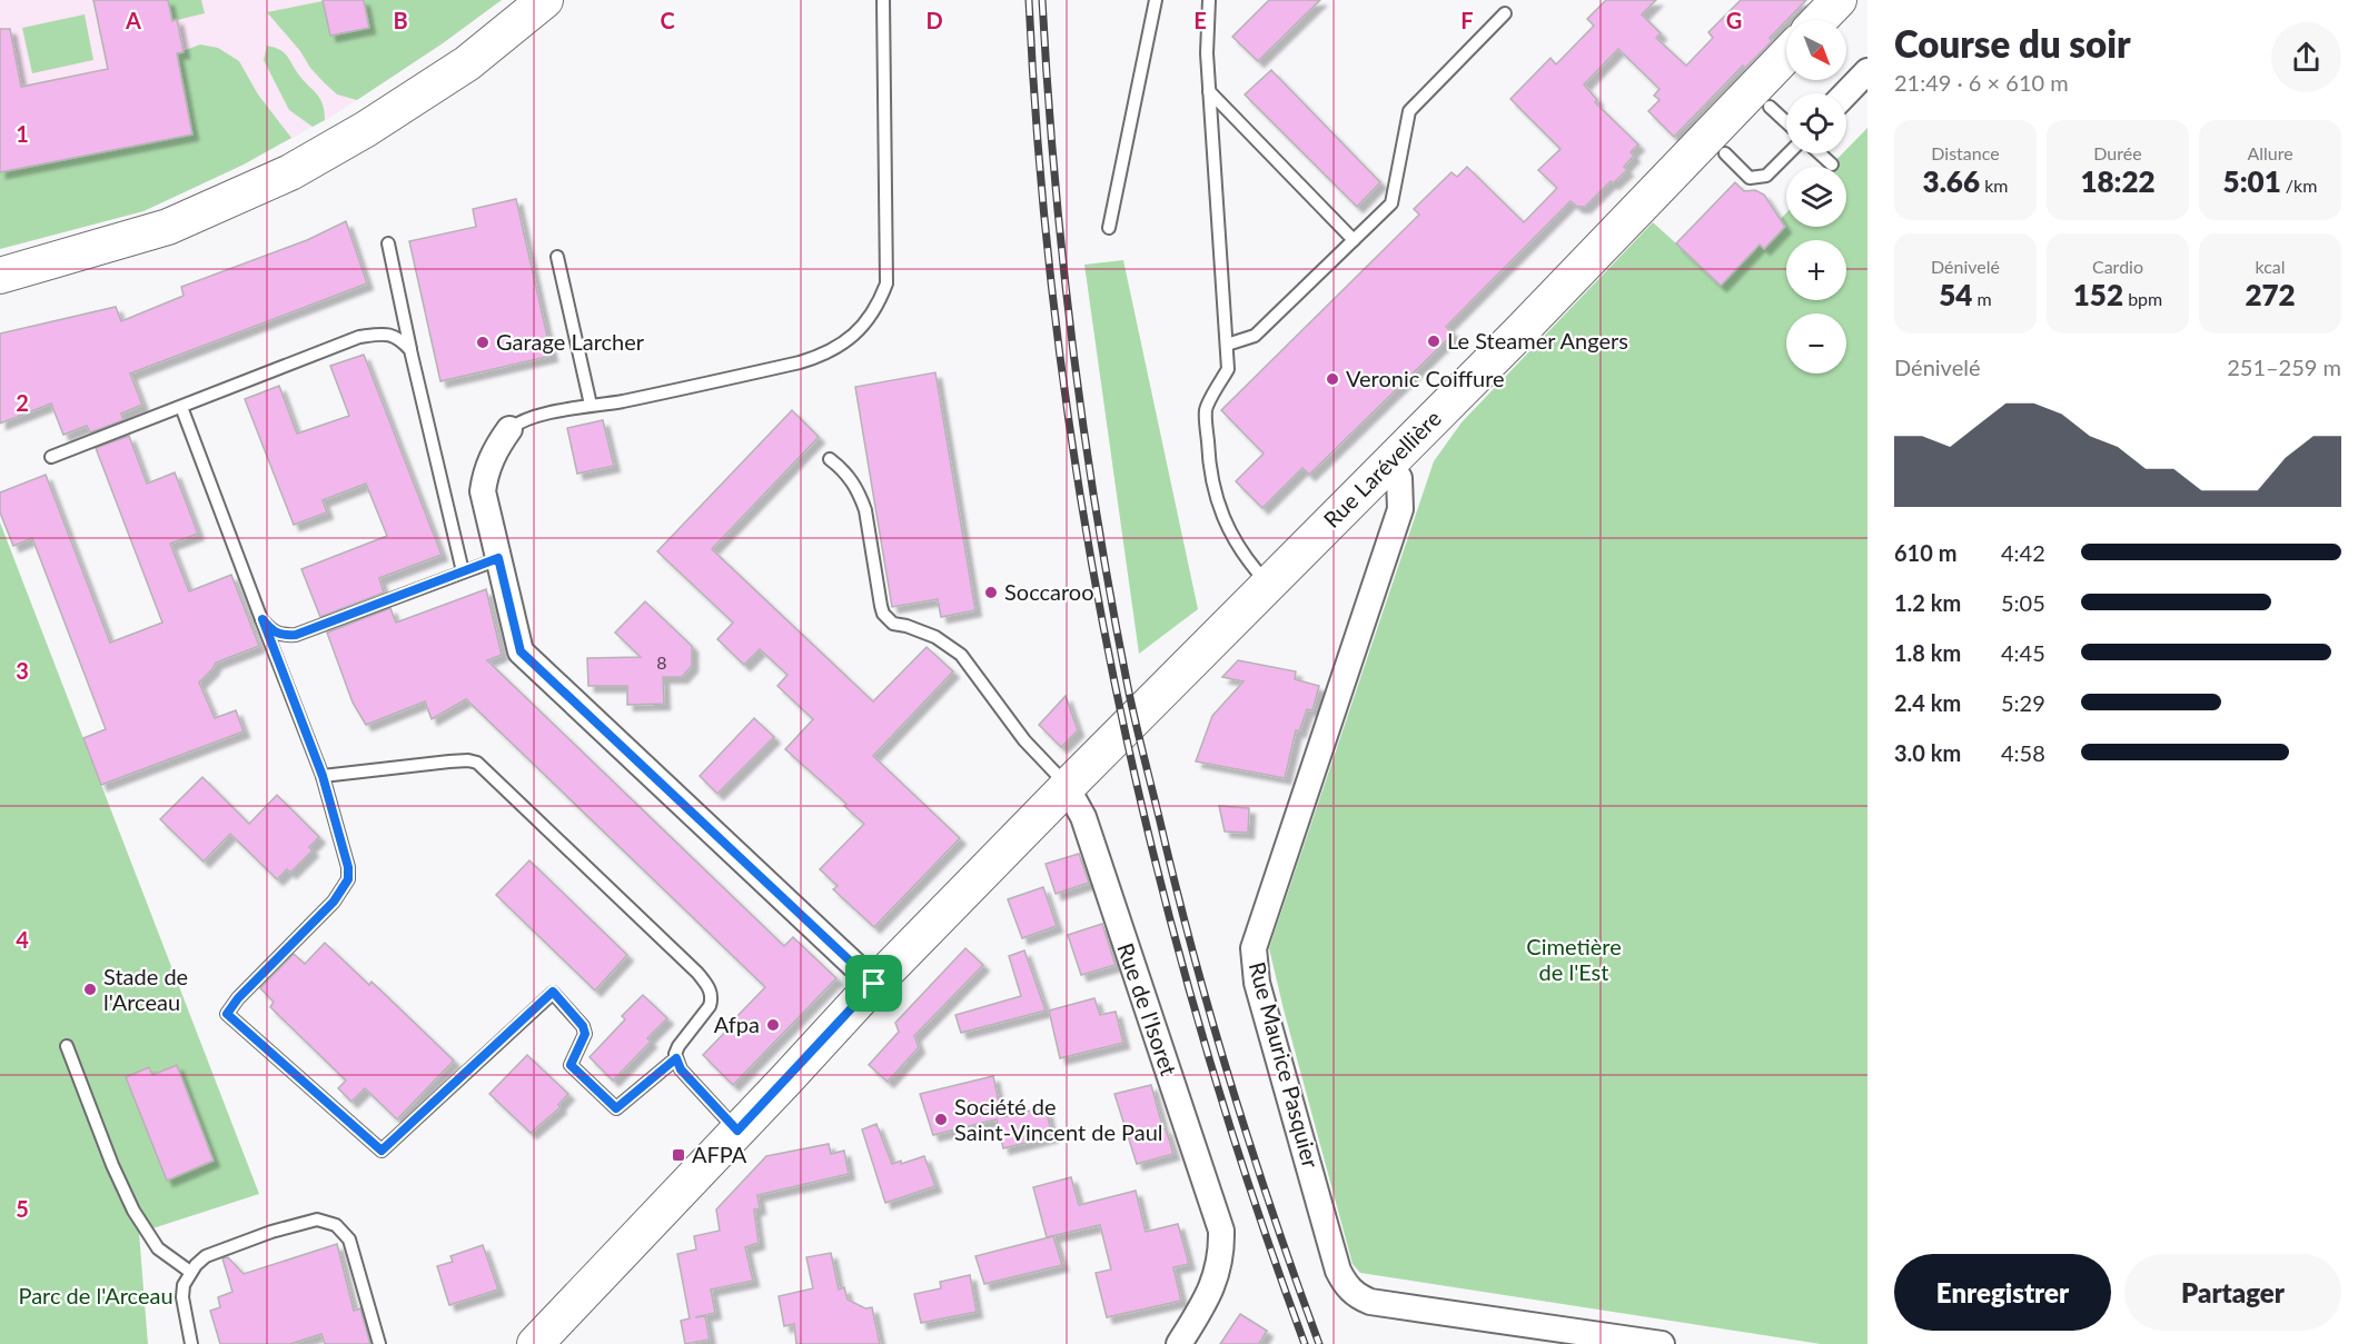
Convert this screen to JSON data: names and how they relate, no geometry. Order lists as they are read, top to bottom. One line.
{"streets":{"street":["Rue Larévellière","Rue de l'Isoret","Rue Maurice Pasquier"]},"crossings":[["Rue Larévellière","Rue de l'Isoret"],["Rue Larévellière","Rue Maurice Pasquier"]],"parks":["Cimetière de l'Est","Parc de l'Arceau"],"places":{"other":["Le Steamer Angers","Garage Larcher","Veronic Coiffure","Soccaroo","Stade de l'Arceau","Afpa","Société de Saint-Vincent de Paul"],"transit":["AFPA"]},"house_numbers":["8"],"north":"bottom right","page":{"heading":["Course du soir","21:49 · 6 × 610 m"],"map_buttons":["+","−"],"stats":[["Distance","3.66 km"],["Durée","18:22"],["Allure","5:01 /km"],["Dénivelé","54 m"],["Cardio","152 bpm"],["kcal","272"]],"chart":["Dénivelé","251–259 m"],"list":[{"name":"610 m","note":"4:42"},{"name":"1.2 km","note":"5:05"},{"name":"1.8 km","note":"4:45"},{"name":"2.4 km","note":"5:29"},{"name":"3.0 km","note":"4:58"}],"buttons":["Enregistrer","Partager"]},"grid":{"columns":["A","B","C","D","E","F","G"],"rows":["1","2","3","4","5"]}}
